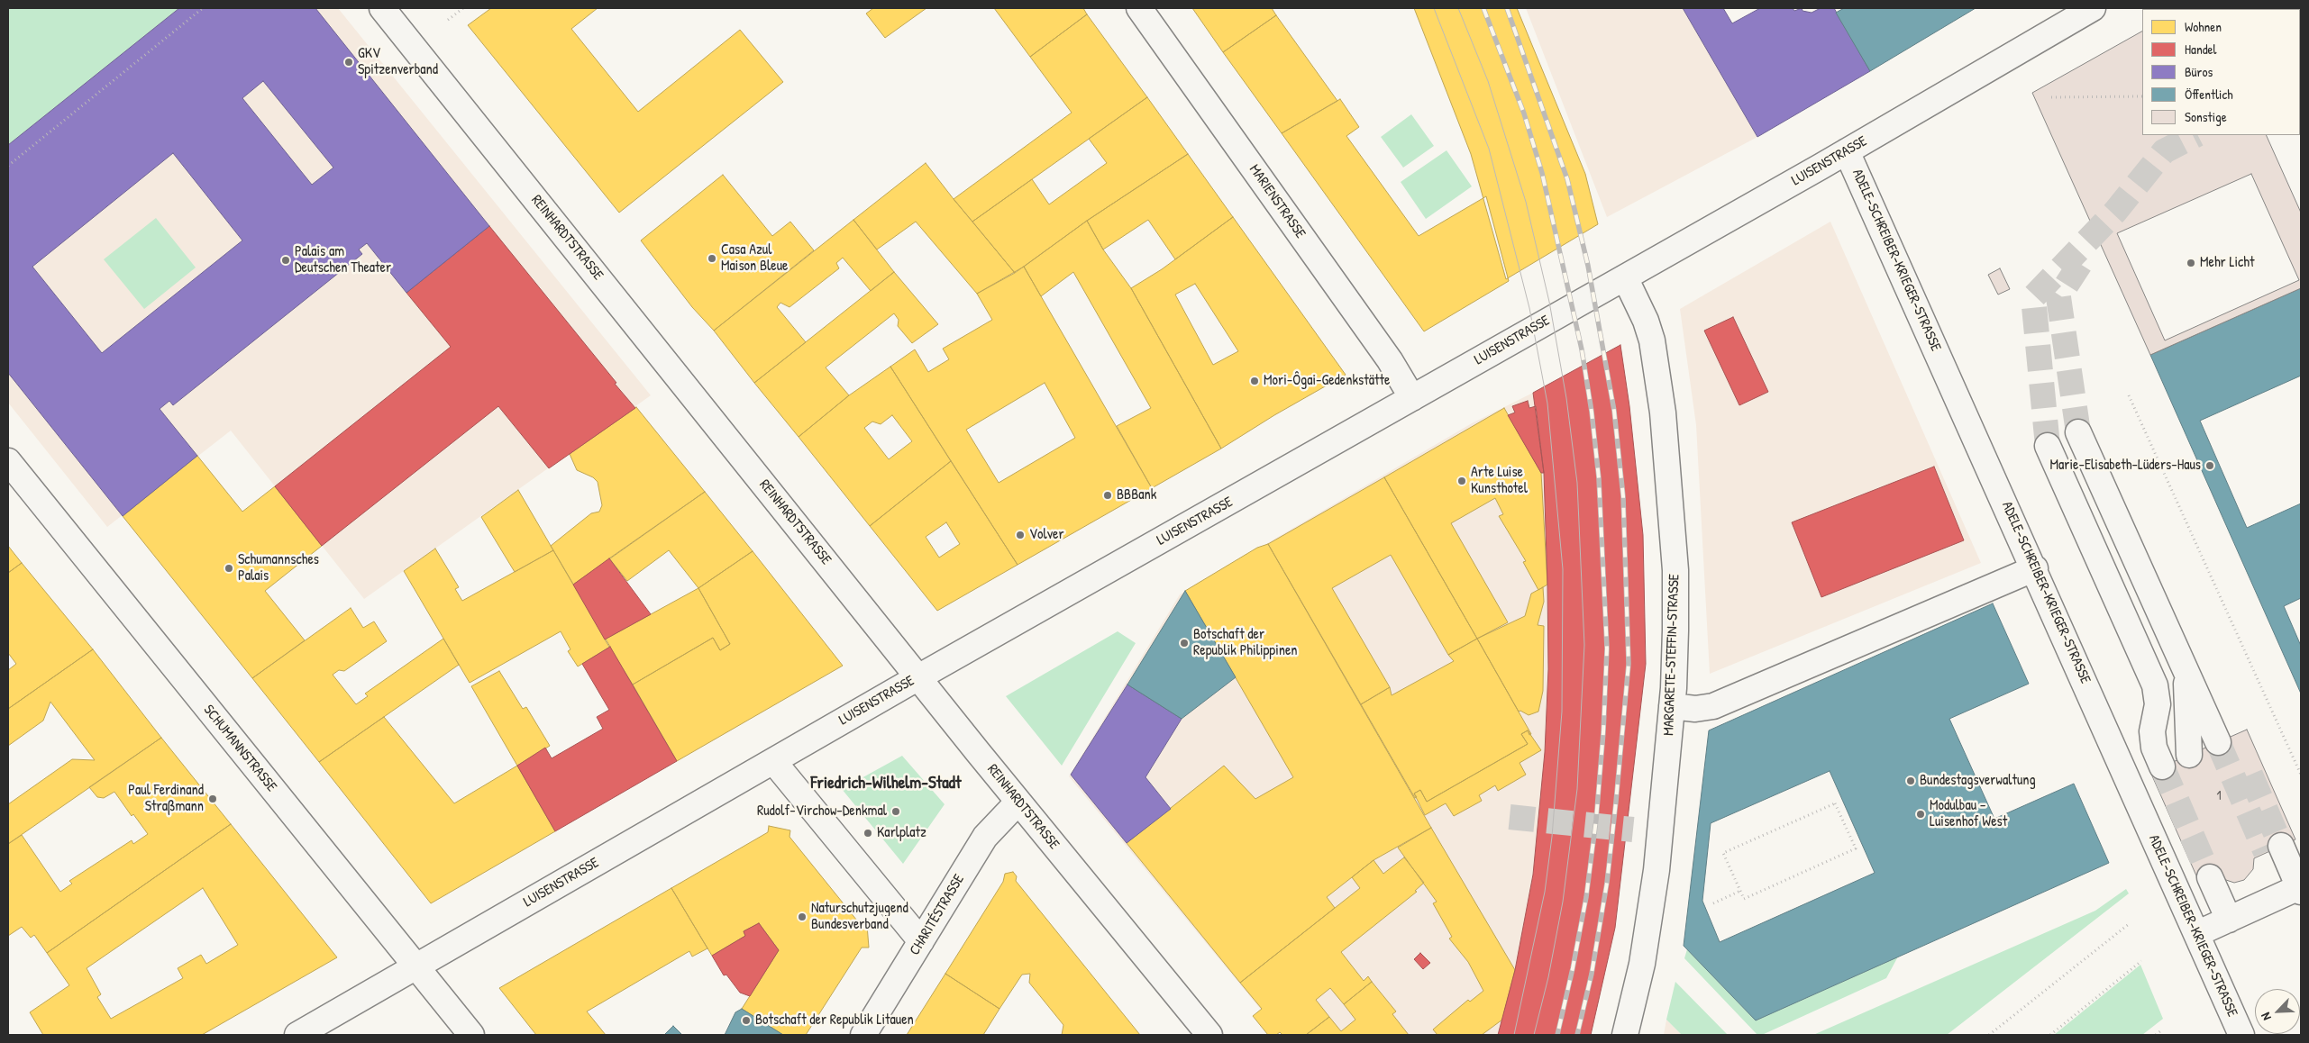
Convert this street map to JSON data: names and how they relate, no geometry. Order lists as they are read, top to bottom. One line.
{"streets":{"street":["LUISENSTRASSE","MARIENSTRASSE","REINHARDTSTRASSE","ADELE-SCHREIBER-KRIEGER-STRASSE","MARGARETE-STEFFIN-STRASSE","SCHUMANNSTRASSE","CHARITÉSTRASSE"]},"crossings":[["LUISENSTRASSE","MARIENSTRASSE"],["LUISENSTRASSE","REINHARDTSTRASSE"],["LUISENSTRASSE","ADELE-SCHREIBER-KRIEGER-STRASSE"],["LUISENSTRASSE","MARGARETE-STEFFIN-STRASSE"],["LUISENSTRASSE","SCHUMANNSTRASSE"],["REINHARDTSTRASSE","CHARITÉSTRASSE"]],"districts":["Friedrich-Wilhelm-Stadt"],"places":["GKV Spitzenverband","Casa Azul Maison Bleue","Palais am Deutschen Theater","Mehr Licht","Mori-Ôgai-Gedenkstätte","Marie-Elisabeth-Lüders-Haus","Arte Luise Kunsthotel","BBBank","Volver","Schumannsches Palais","Botschaft der Republik Philippinen","Bundestagsverwaltung","Paul Ferdinand Straßmann","Rudolf-Virchow-Denkmal","Modulbau – Luisenhof West","Karlplatz","Naturschutzjugend Bundesverband","Botschaft der Republik Litauen"],"house_numbers":["1"],"legend":["Wohnen","Handel","Büros","Öffentlich","Sonstige"],"north":"bottom left"}
